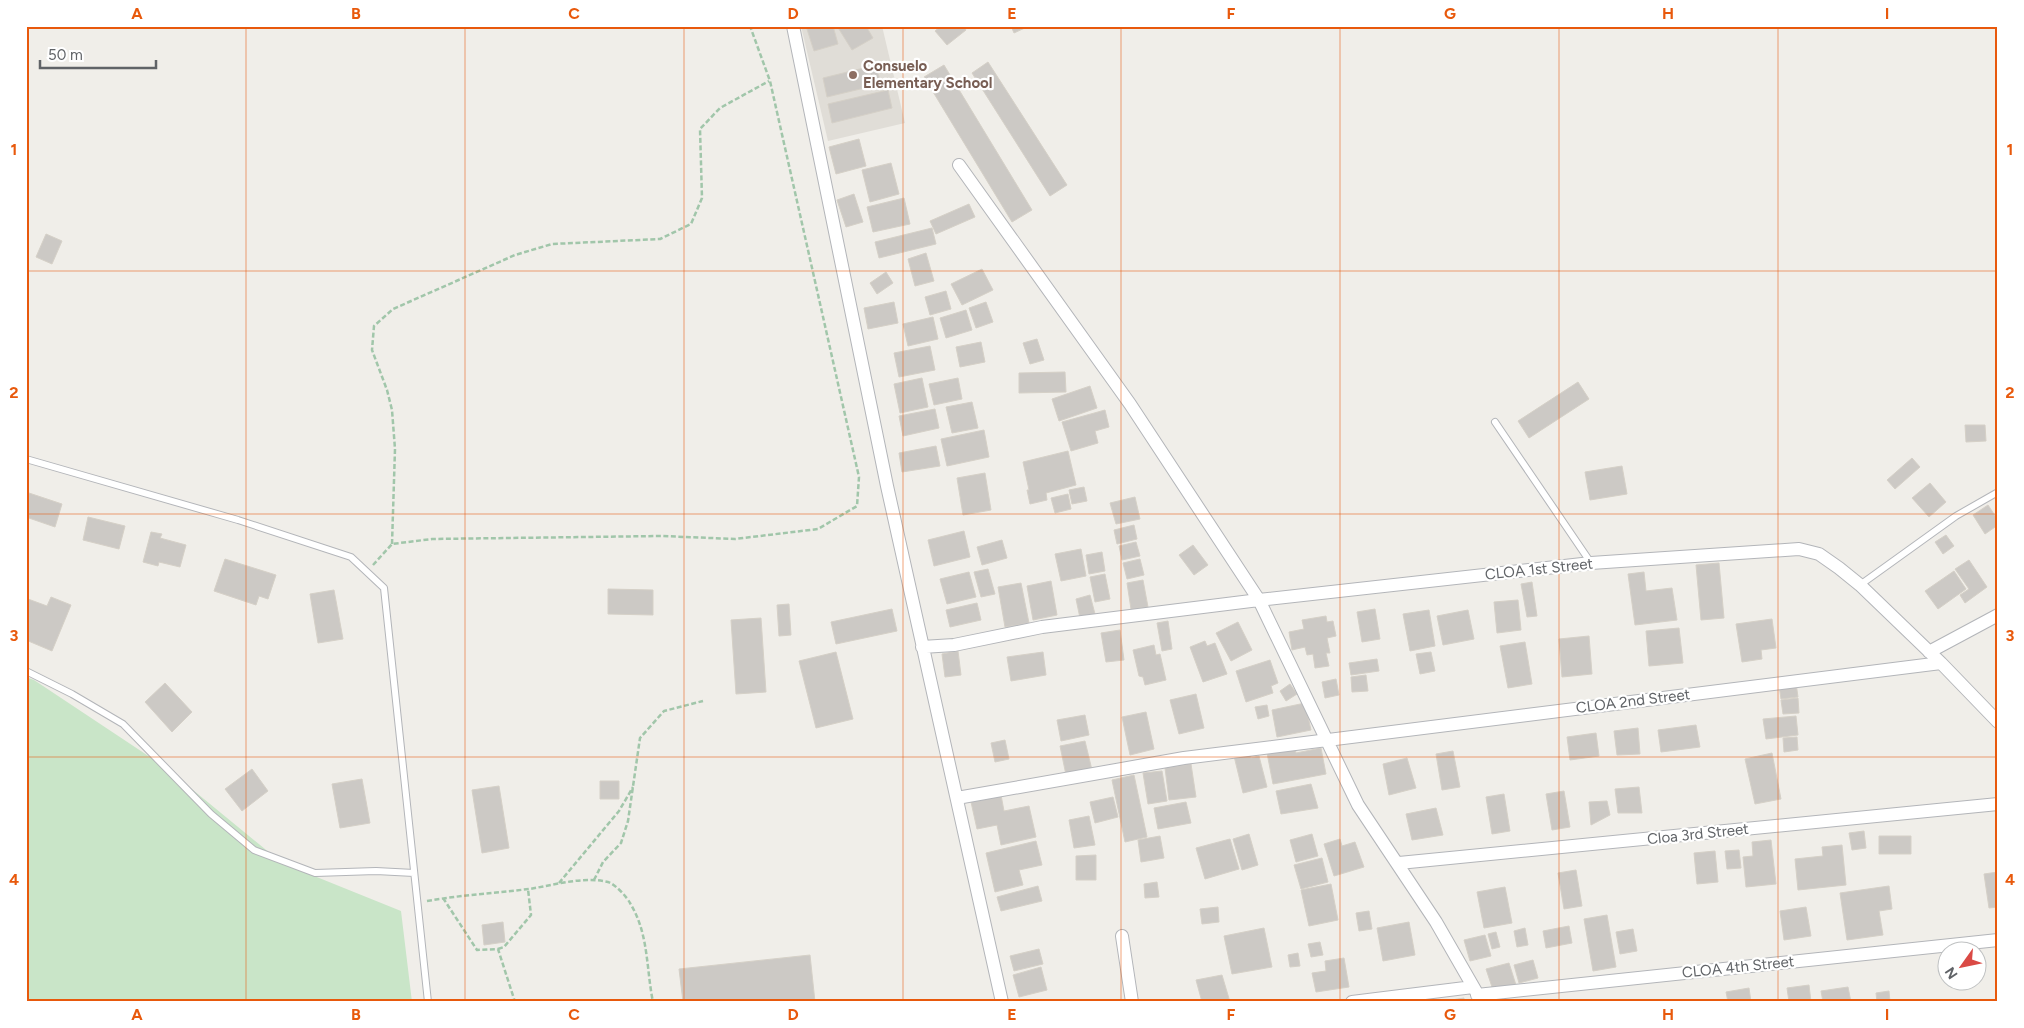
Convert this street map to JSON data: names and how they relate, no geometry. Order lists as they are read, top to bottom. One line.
{"streets":{"street":["CLOA 1st Street","CLOA 2nd Street","Cloa 3rd Street","CLOA 4th Street"]},"places":["Consuelo Elementary School"],"scale_bar":"50 m","north":"bottom left","grid":{"columns":["A","B","C","D","E","F","G","H","I"],"rows":["1","2","3","4"]}}
